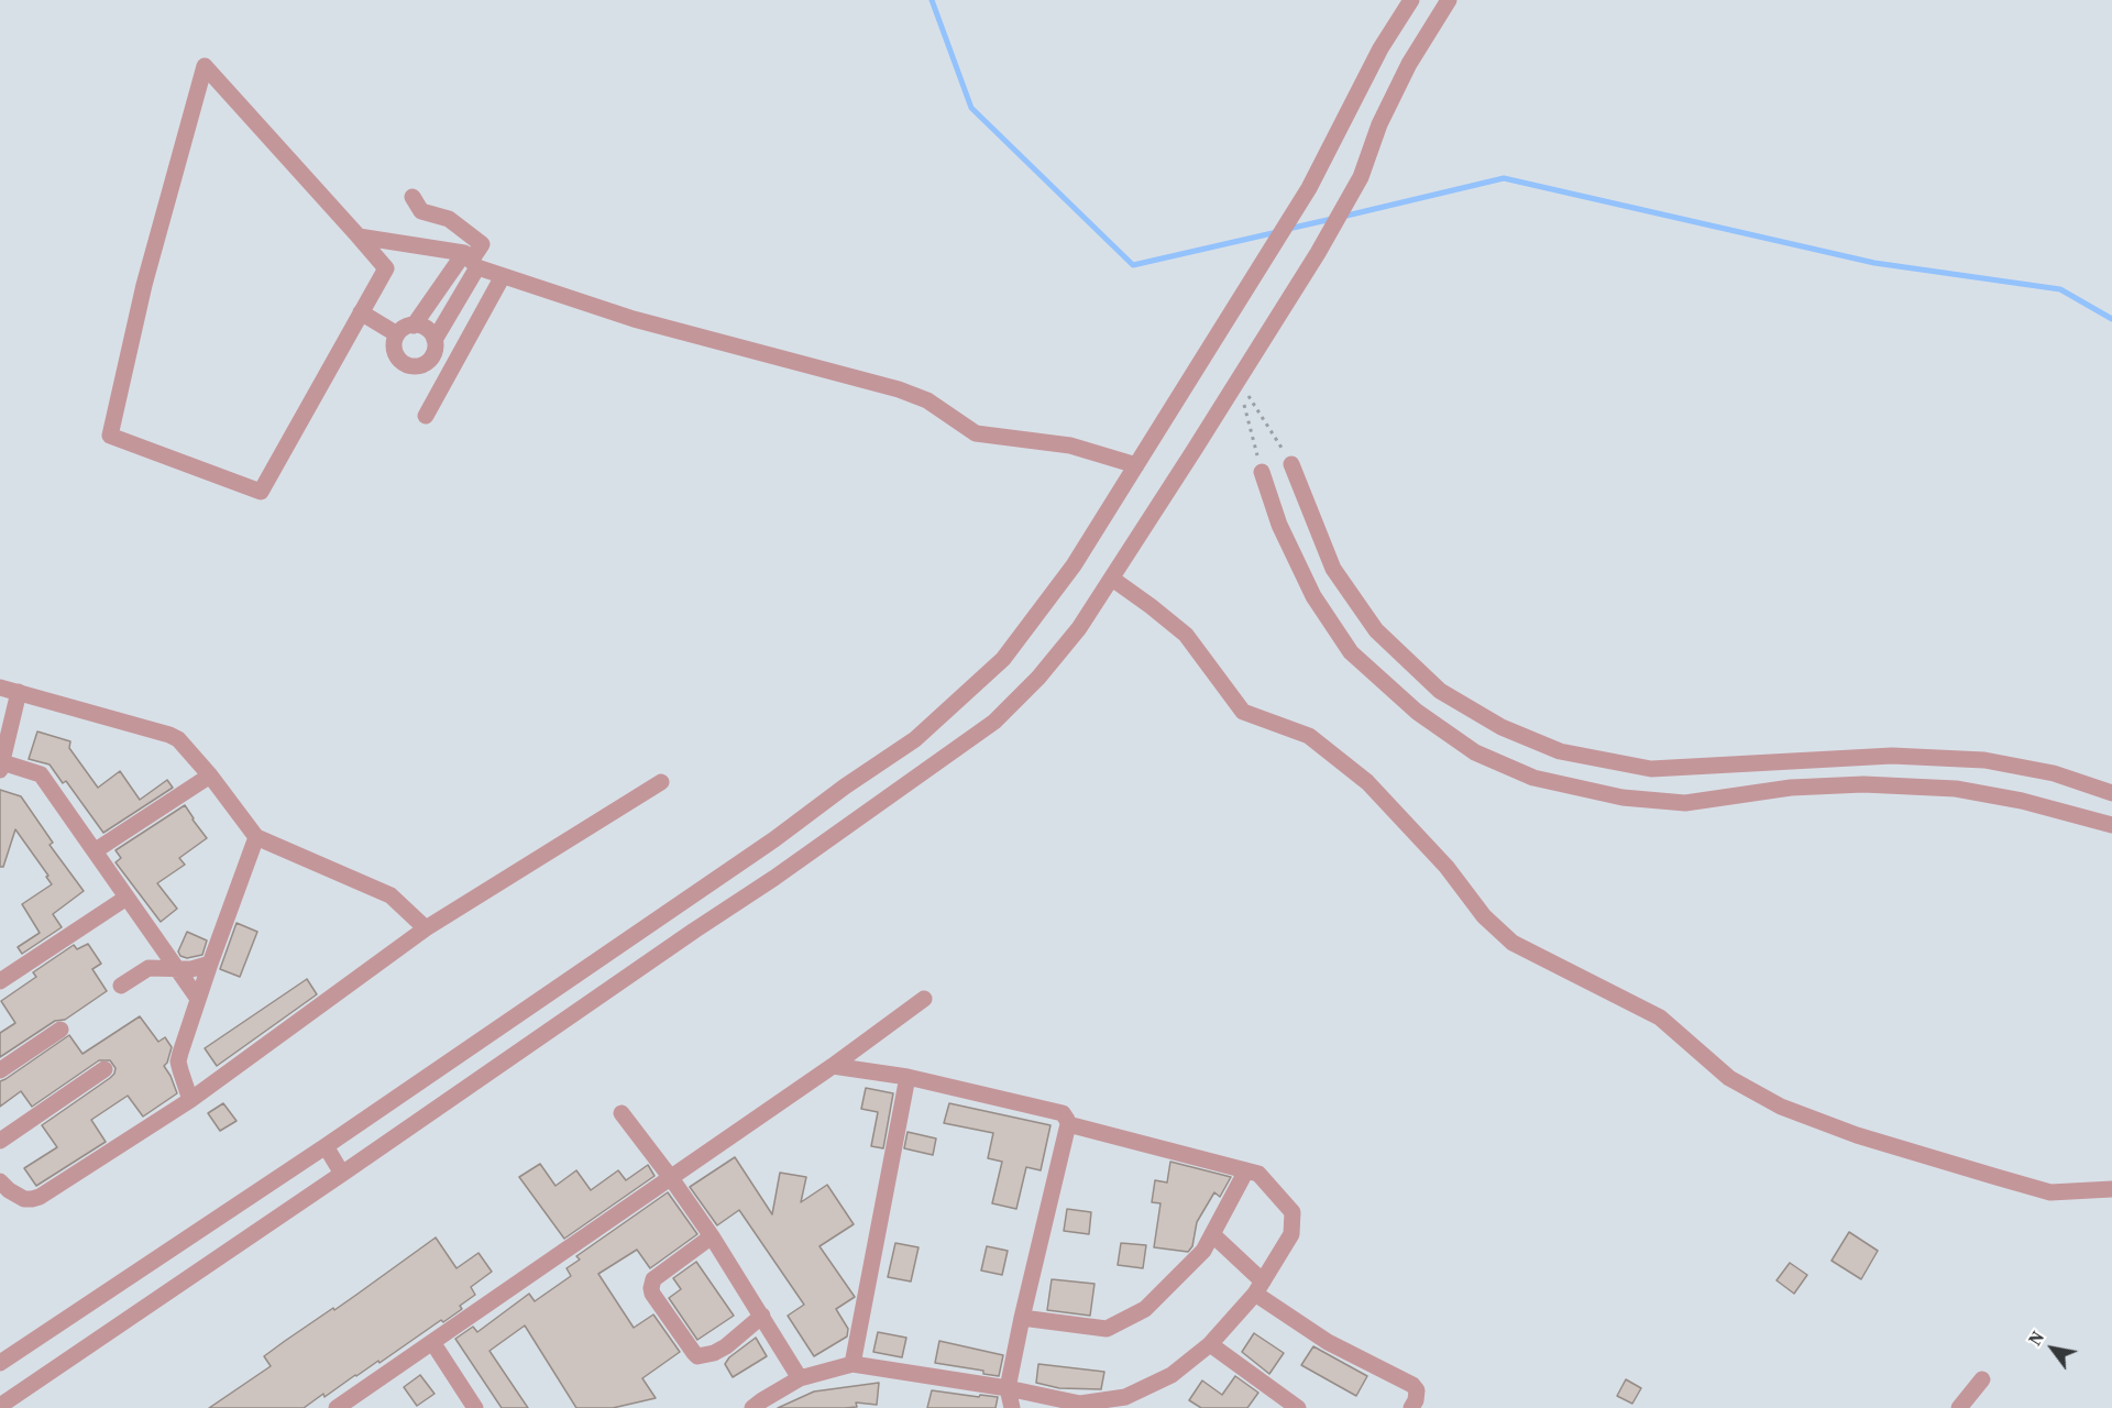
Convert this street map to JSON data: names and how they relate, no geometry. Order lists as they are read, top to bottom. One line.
{"north":"top left"}
